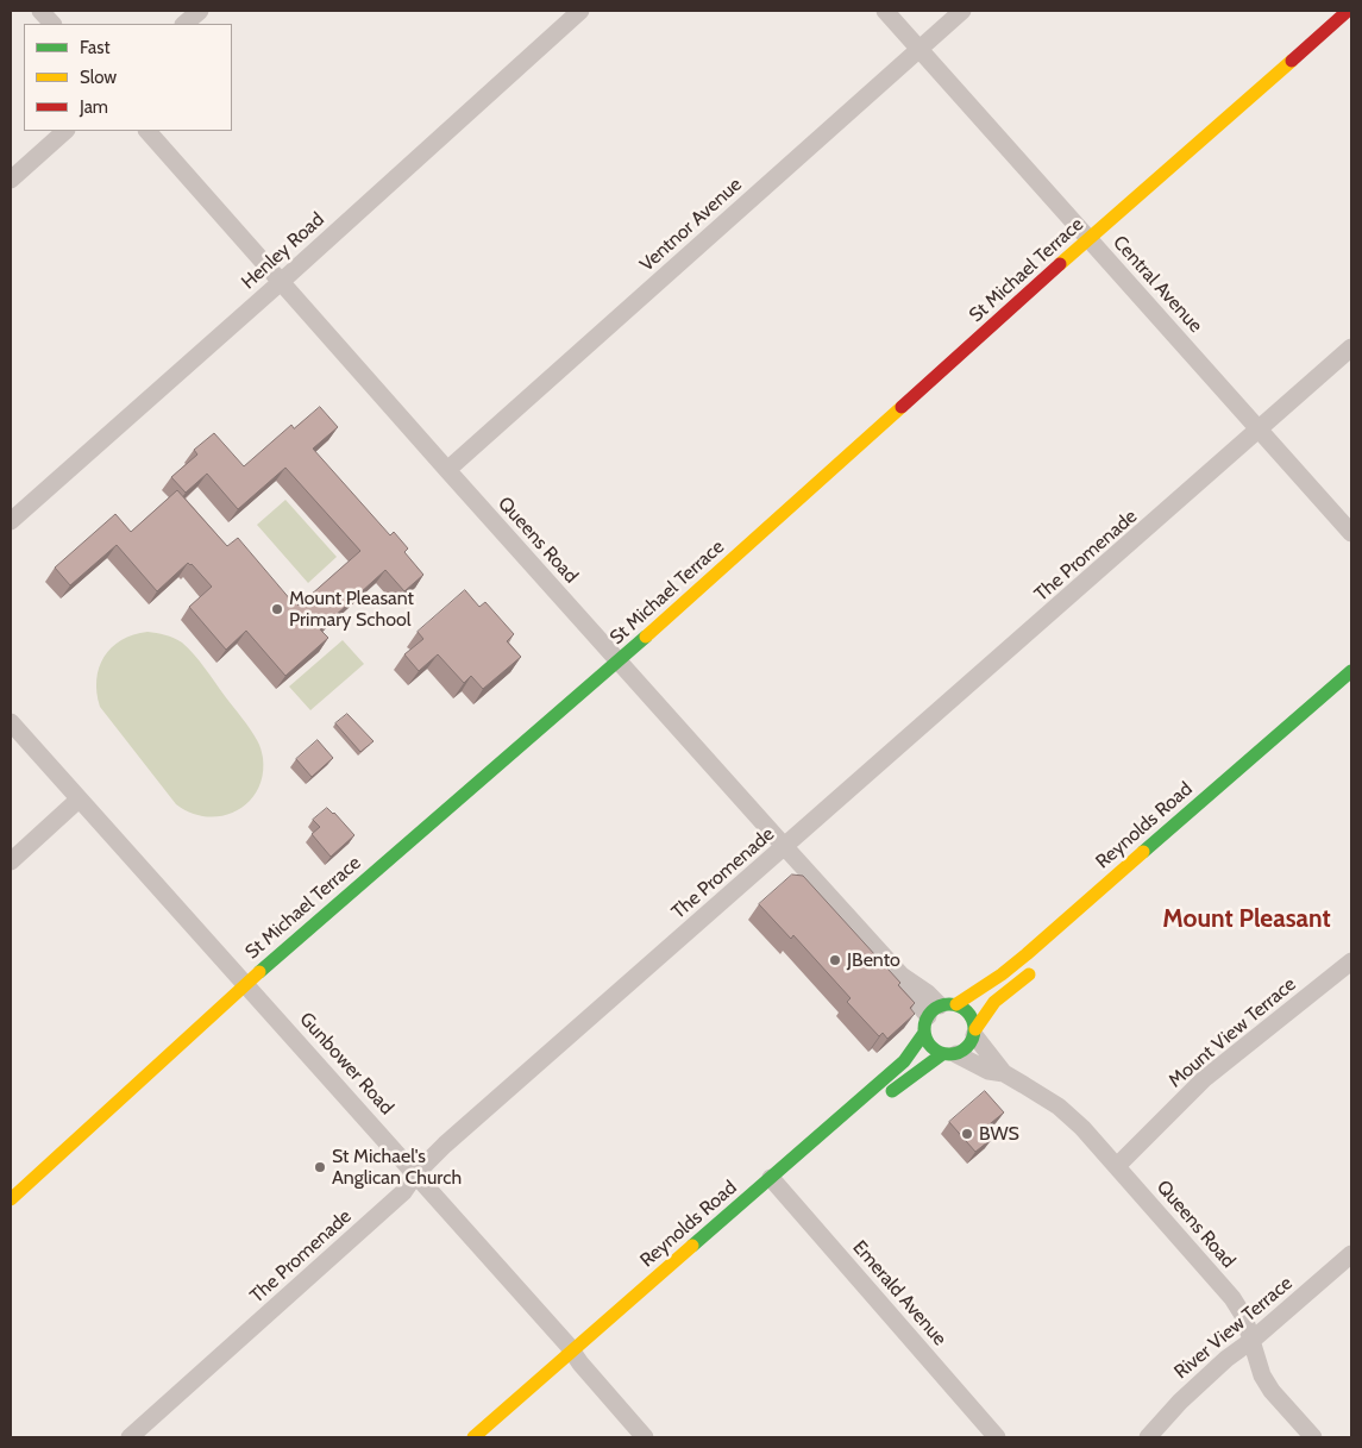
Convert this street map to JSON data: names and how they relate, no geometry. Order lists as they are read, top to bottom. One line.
{"streets":{"street":["Ventnor Avenue","Henley Road","St Michael Terrace","Central Avenue","Queens Road","The Promenade","Reynolds Road","Mount View Terrace","Gunbower Road","Emerald Avenue","River View Terrace"]},"crossings":[["Ventnor Avenue","Central Avenue"],["Ventnor Avenue","Queens Road"],["Henley Road","Queens Road"],["St Michael Terrace","Central Avenue"],["St Michael Terrace","Queens Road"],["St Michael Terrace","Gunbower Road"],["Central Avenue","The Promenade"],["Queens Road","The Promenade"],["Queens Road","Reynolds Road"],["Queens Road","Mount View Terrace"],["Queens Road","River View Terrace"],["The Promenade","Gunbower Road"],["Reynolds Road","Gunbower Road"],["Reynolds Road","Emerald Avenue"]],"districts":["Mount Pleasant"],"places":["Mount Pleasant Primary School","JBento","BWS","St Michael's Anglican Church"],"legend":["Fast","Slow","Jam"]}
